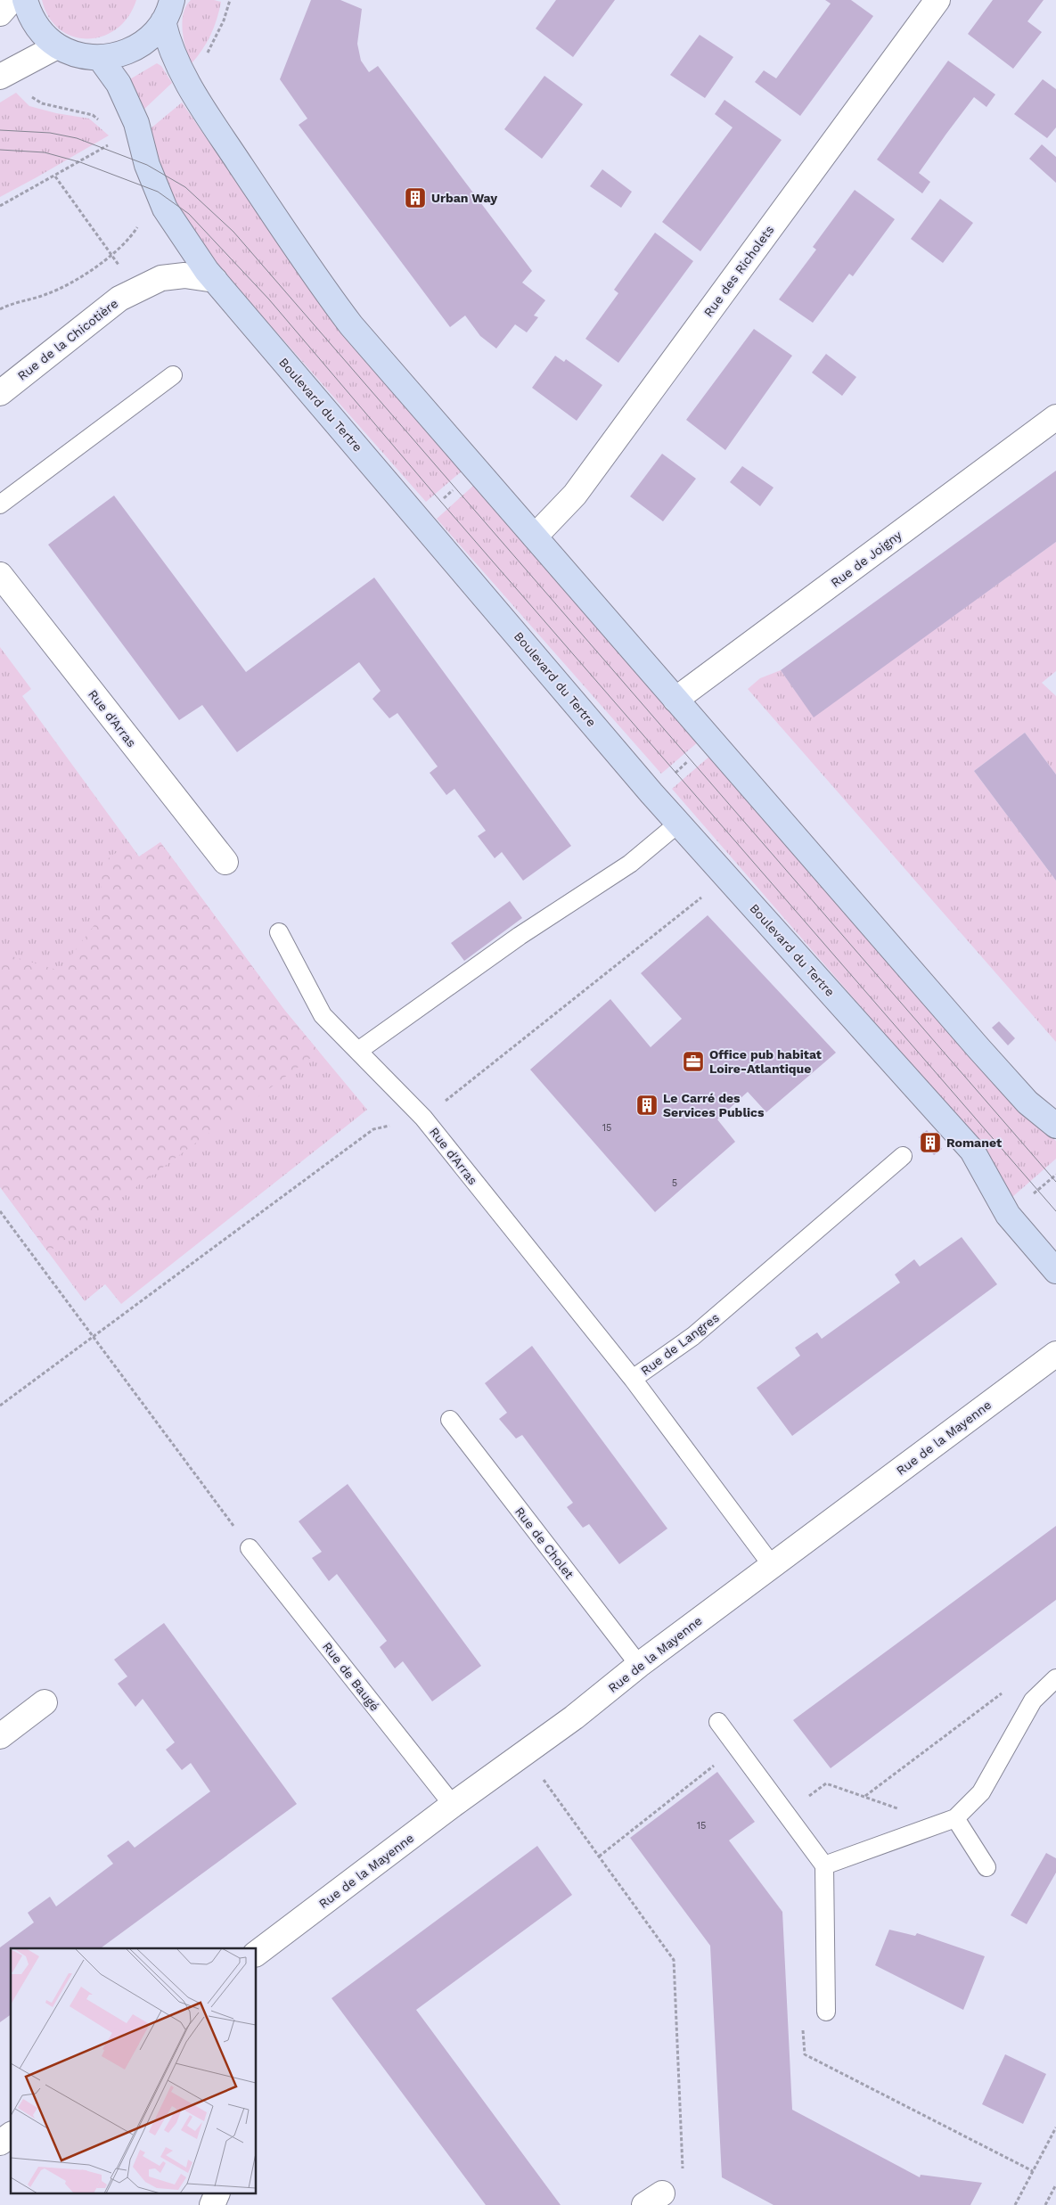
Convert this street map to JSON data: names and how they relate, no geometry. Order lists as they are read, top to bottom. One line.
{"streets":{"main road":["Boulevard du Tertre"],"street":["Rue des Richolets","Rue de la Chicotière","Rue de Joigny","Rue d'Arras","Rue de la Mayenne"],"lane":["Rue de Langres","Rue de Cholet","Rue de Baugé"]},"crossings":[["Rue de la Chicotière","Boulevard du Tertre"],["Rue d'Arras","Rue de Langres"],["Rue de Langres","Rue de la Mayenne"],["Rue de la Mayenne","Rue de Cholet"],["Rue de la Mayenne","Rue de Baugé"]],"places":{"building":["Urban Way","Le Carré des Services Publics","Romanet"],"office":["Office pub habitat Loire-Atlantique"]},"house_numbers":["15","5","15"]}
